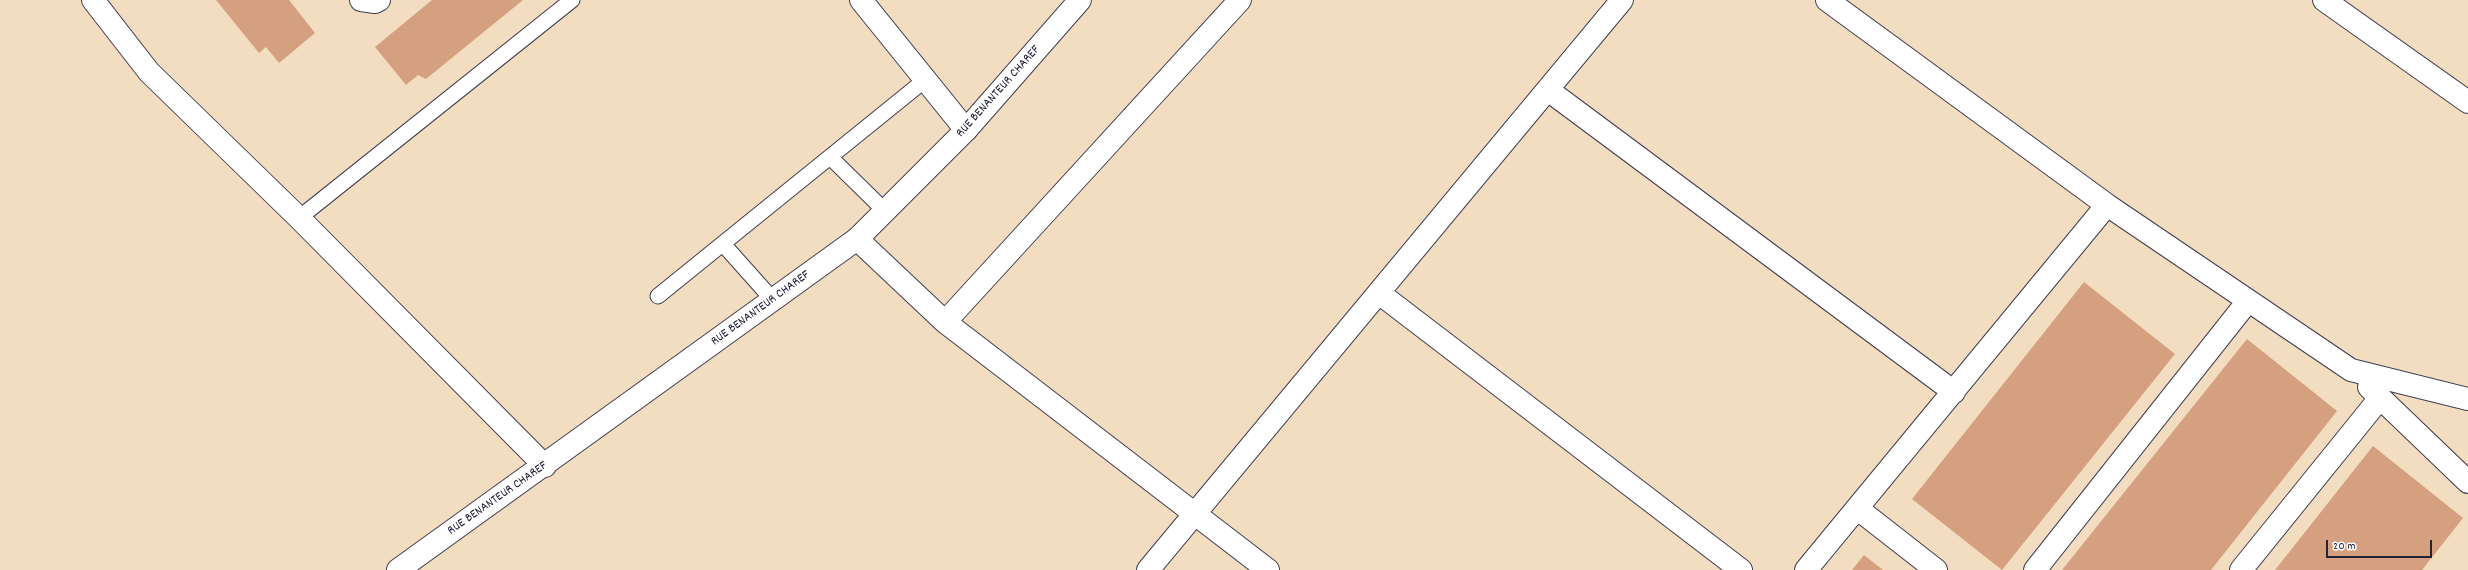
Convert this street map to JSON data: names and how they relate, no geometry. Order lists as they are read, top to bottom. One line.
{"streets":{"street":["RUE BENANTEUR CHAREF"]},"scale_bar":"20 m"}
